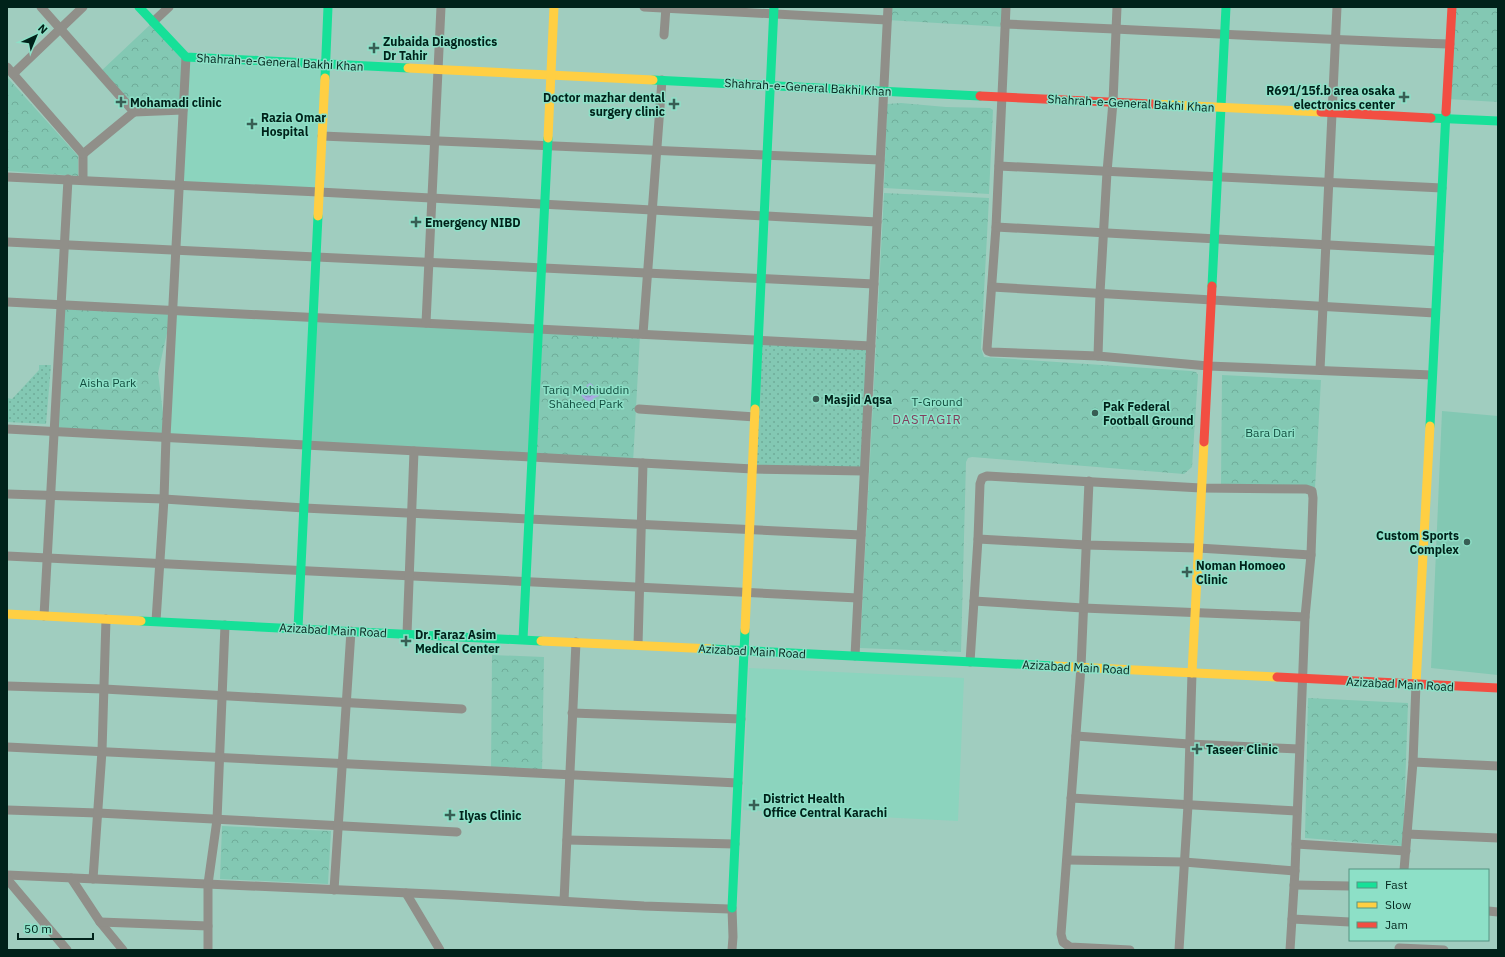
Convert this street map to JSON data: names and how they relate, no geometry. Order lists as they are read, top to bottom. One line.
{"streets":{"street":["Shahrah-e-General Bakhi Khan","Azizabad Main Road"]},"districts":["DASTAGIR"],"parks":["Aisha Park","Tariq Mohiuddin Shaheed Park","T-Ground","Bara Dari"],"places":{"health":["Zubaida Diagnostics Dr Tahir","R691/15f.b area osaka electronics center","Mohamadi clinic","Doctor mazhar dental surgery clinic","Razia Omar Hospital","Emergency NIBD","Noman Homoeo Clinic","Dr. Faraz Asim Medical Center","Taseer Clinic","District Health Office Central Karachi","Ilyas Clinic"],"other":["Masjid Aqsa","Pak Federal Football Ground","Custom Sports Complex"]},"legend":["Fast","Slow","Jam"],"scale_bar":"50 m","north":"top right"}
